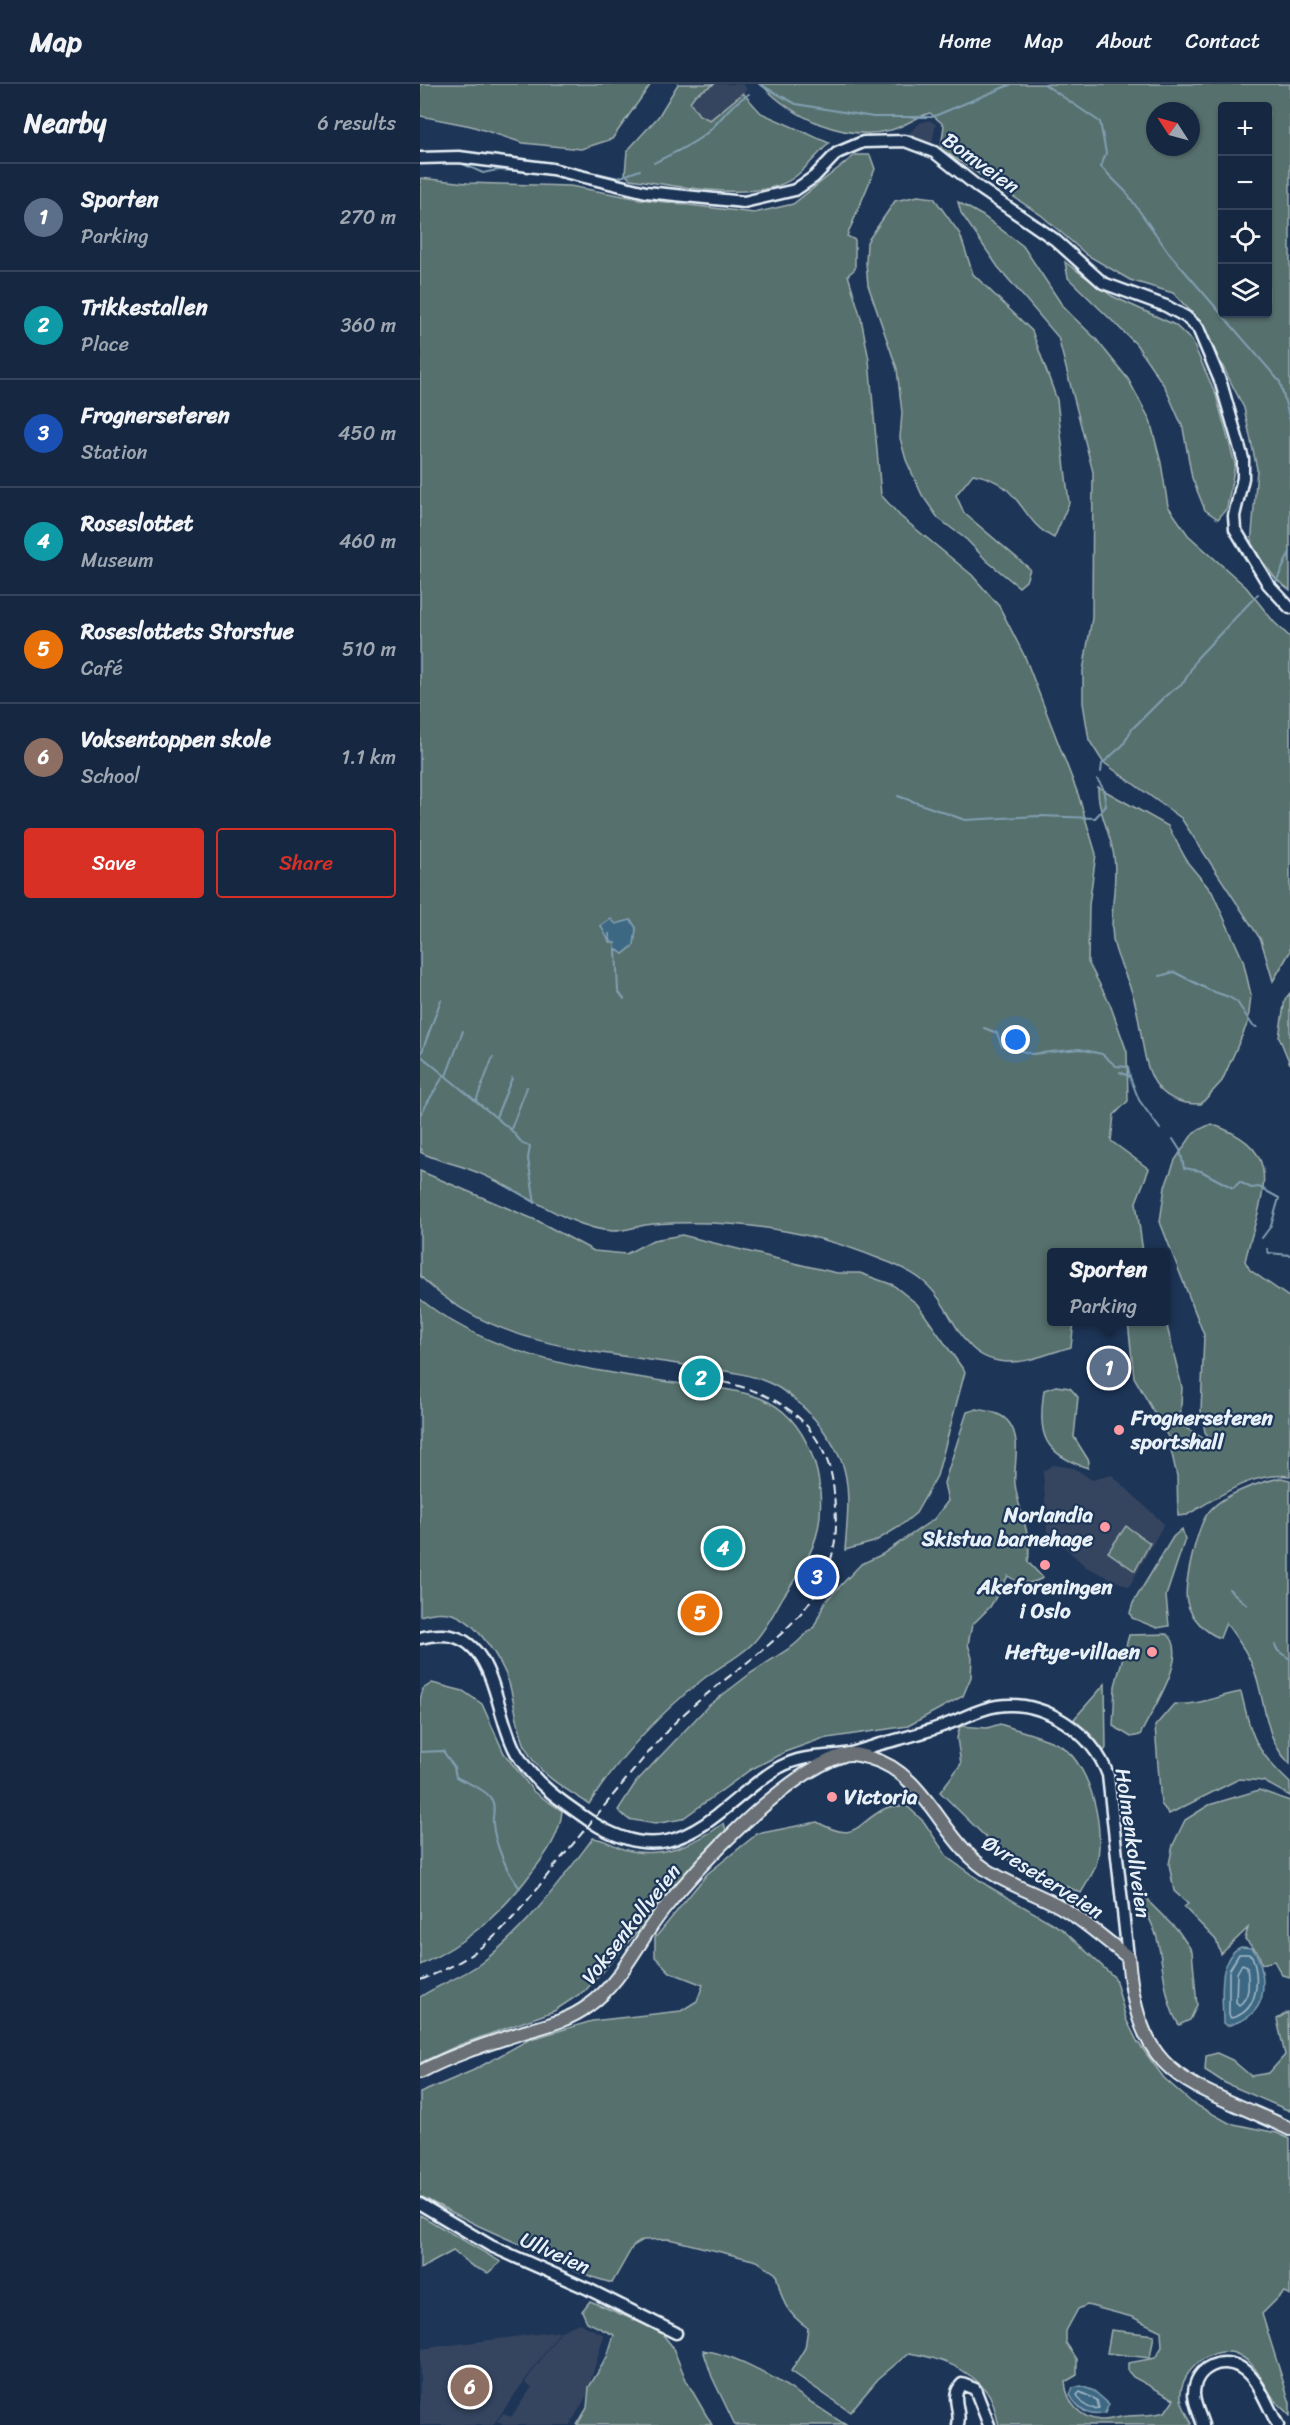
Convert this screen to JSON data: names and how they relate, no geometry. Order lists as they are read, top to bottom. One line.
{"streets":{"main road":["Holmenkollveien","Øvreseterveien","Voksenkollveien"],"street":["Bomveien","Ullveien"]},"crossings":[["Holmenkollveien","Øvreseterveien"],["Holmenkollveien","Voksenkollveien"],["Øvreseterveien","Voksenkollveien"]],"places":["Frognerseteren sportshall","Norlandia Skistua barnehage","Akeforeningen i Oslo","Heftye-villaen","Victoria"],"north":"top left","page":{"header":"Map","nav":["Home","Map","About","Contact"],"heading":["Nearby","6 results"],"map_buttons":["+","−"],"list":[{"mark":"1","name":"Sporten","note":"Parking","value":"270 m"},{"mark":"2","name":"Trikkestallen","note":"Place","value":"360 m"},{"mark":"3","name":"Frognerseteren","note":"Station","value":"450 m"},{"mark":"4","name":"Roseslottet","note":"Museum","value":"460 m"},{"mark":"5","name":"Roseslottets Storstue","note":"Café","value":"510 m"},{"mark":"6","name":"Voksentoppen skole","note":"School","value":"1.1 km"}],"buttons":["Save","Share"],"popup":["Sporten","Parking"],"pins":["1","2","4","3","5","6"]}}
